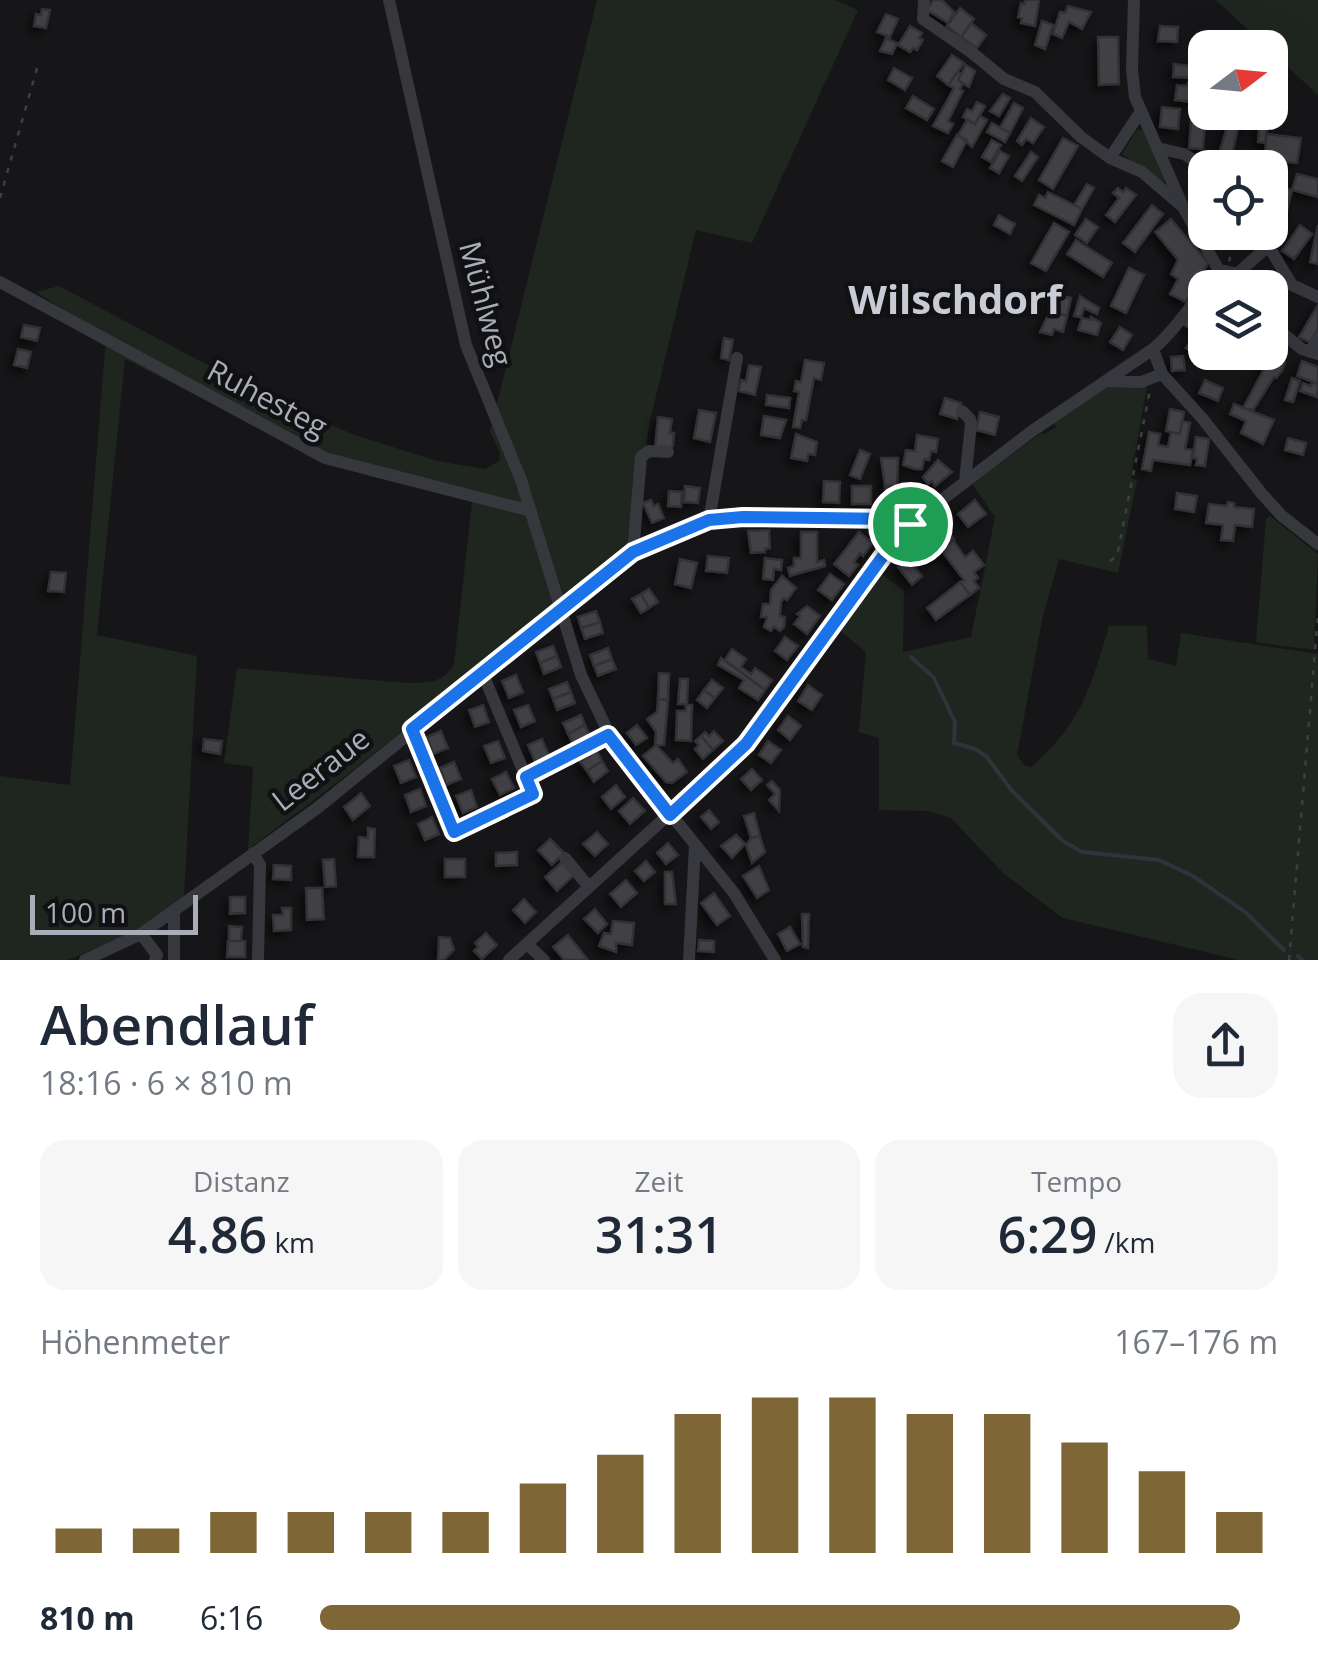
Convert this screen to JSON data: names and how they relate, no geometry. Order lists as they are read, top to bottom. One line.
{"streets":{"street":["Mühlweg","Ruhesteg","Leeraue"]},"crossings":[["Mühlweg","Ruhesteg"],["Mühlweg","Leeraue"]],"districts":["Wilschdorf"],"scale_bar":"100 m","north":"right","page":{"scale":"100 m","heading":["Abendlauf","18:16 · 6 × 810 m"],"stats":[["Distanz","4.86 km"],["Zeit","31:31"],["Tempo","6:29 /km"]],"chart":["Höhenmeter","167–176 m"],"list":[{"name":"810 m","note":"6:16"}]}}
